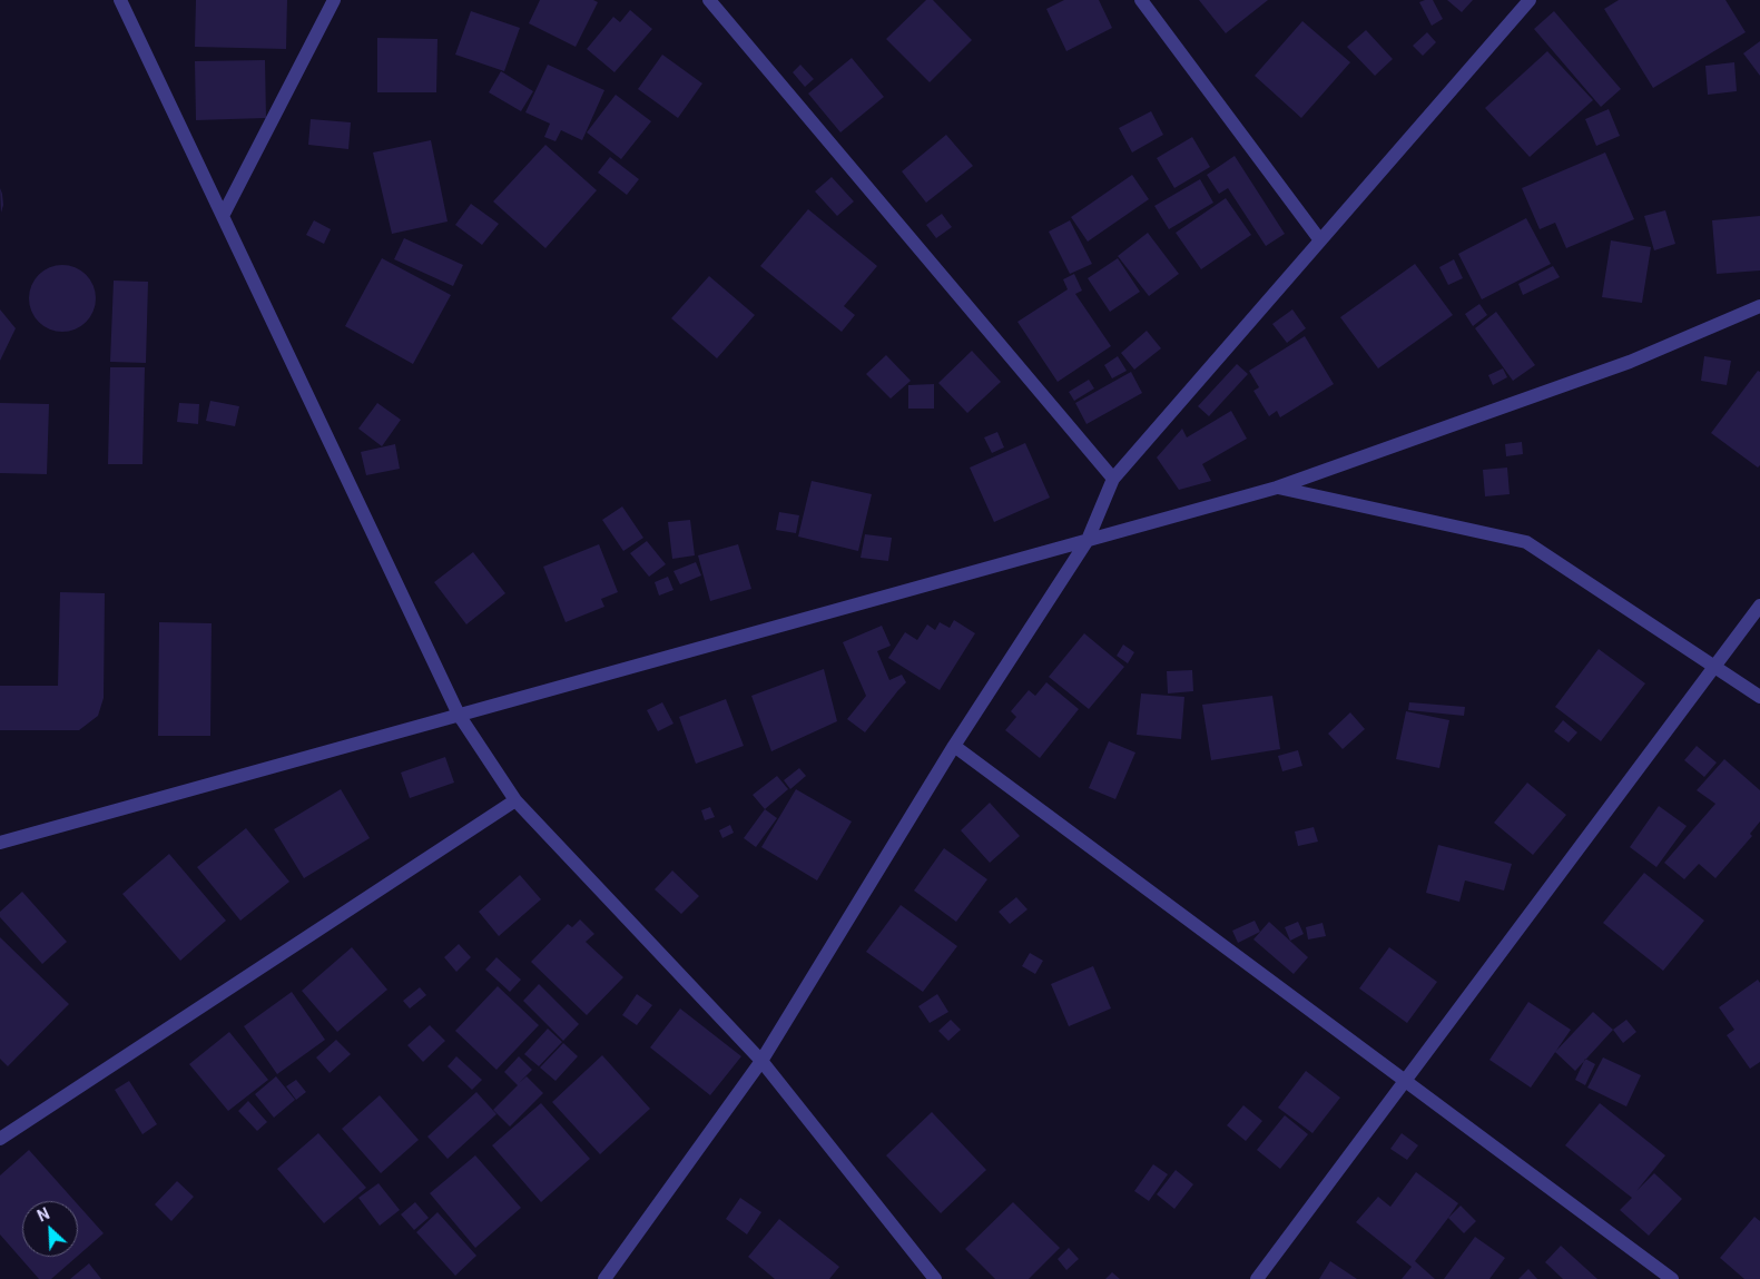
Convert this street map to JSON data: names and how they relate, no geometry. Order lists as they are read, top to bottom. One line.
{"north":"top left"}
